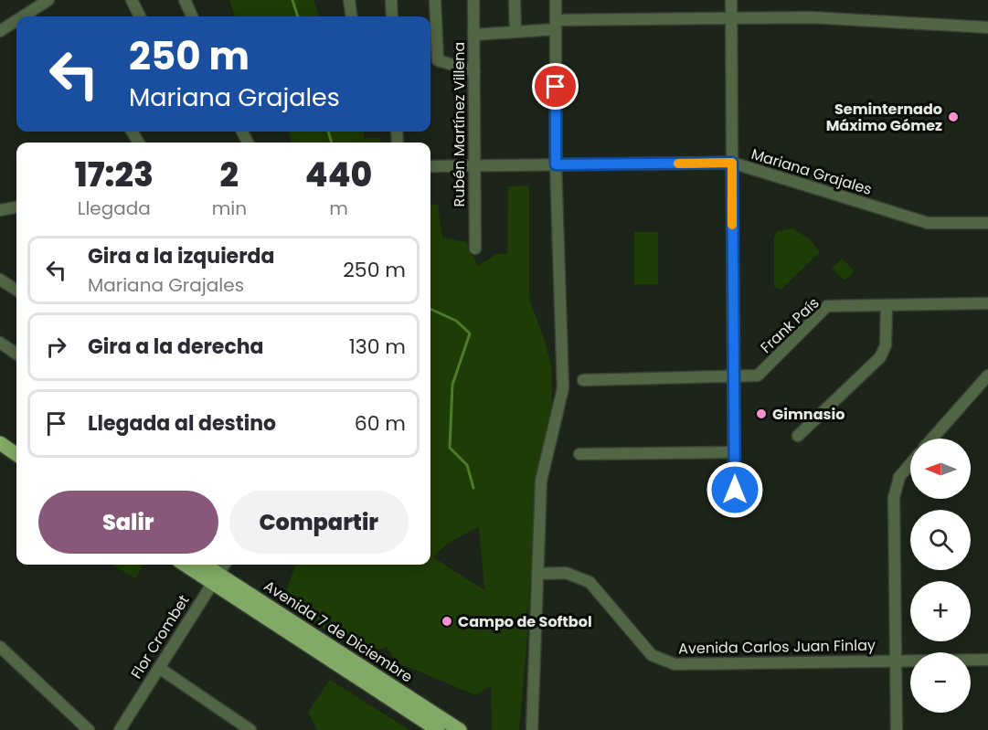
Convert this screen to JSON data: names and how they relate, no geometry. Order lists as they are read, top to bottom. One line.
{"streets":{"main road":["Avenida 7 de Diciembre"],"street":["Rubén Martínez Villena","Mariana Grajales","Frank País","Flor Crombet","Avenida Carlos Juan Finlay"]},"crossings":[["Rubén Martínez Villena","Mariana Grajales"],["Avenida 7 de Diciembre","Flor Crombet"]],"places":["Seminternado Máximo Gómez","Gimnasio","Campo de Softbol"],"north":"left","page":{"turn":["250 m","Mariana Grajales"],"eta":["17:23","Llegada","2","min","440","m"],"list":[{"name":"Gira a la izquierda","note":"Mariana Grajales","value":"250 m"},{"name":"Gira a la derecha","value":"130 m"},{"name":"Llegada al destino","value":"60 m"}],"map_buttons":["+","−"],"buttons":["Salir","Compartir"]}}
